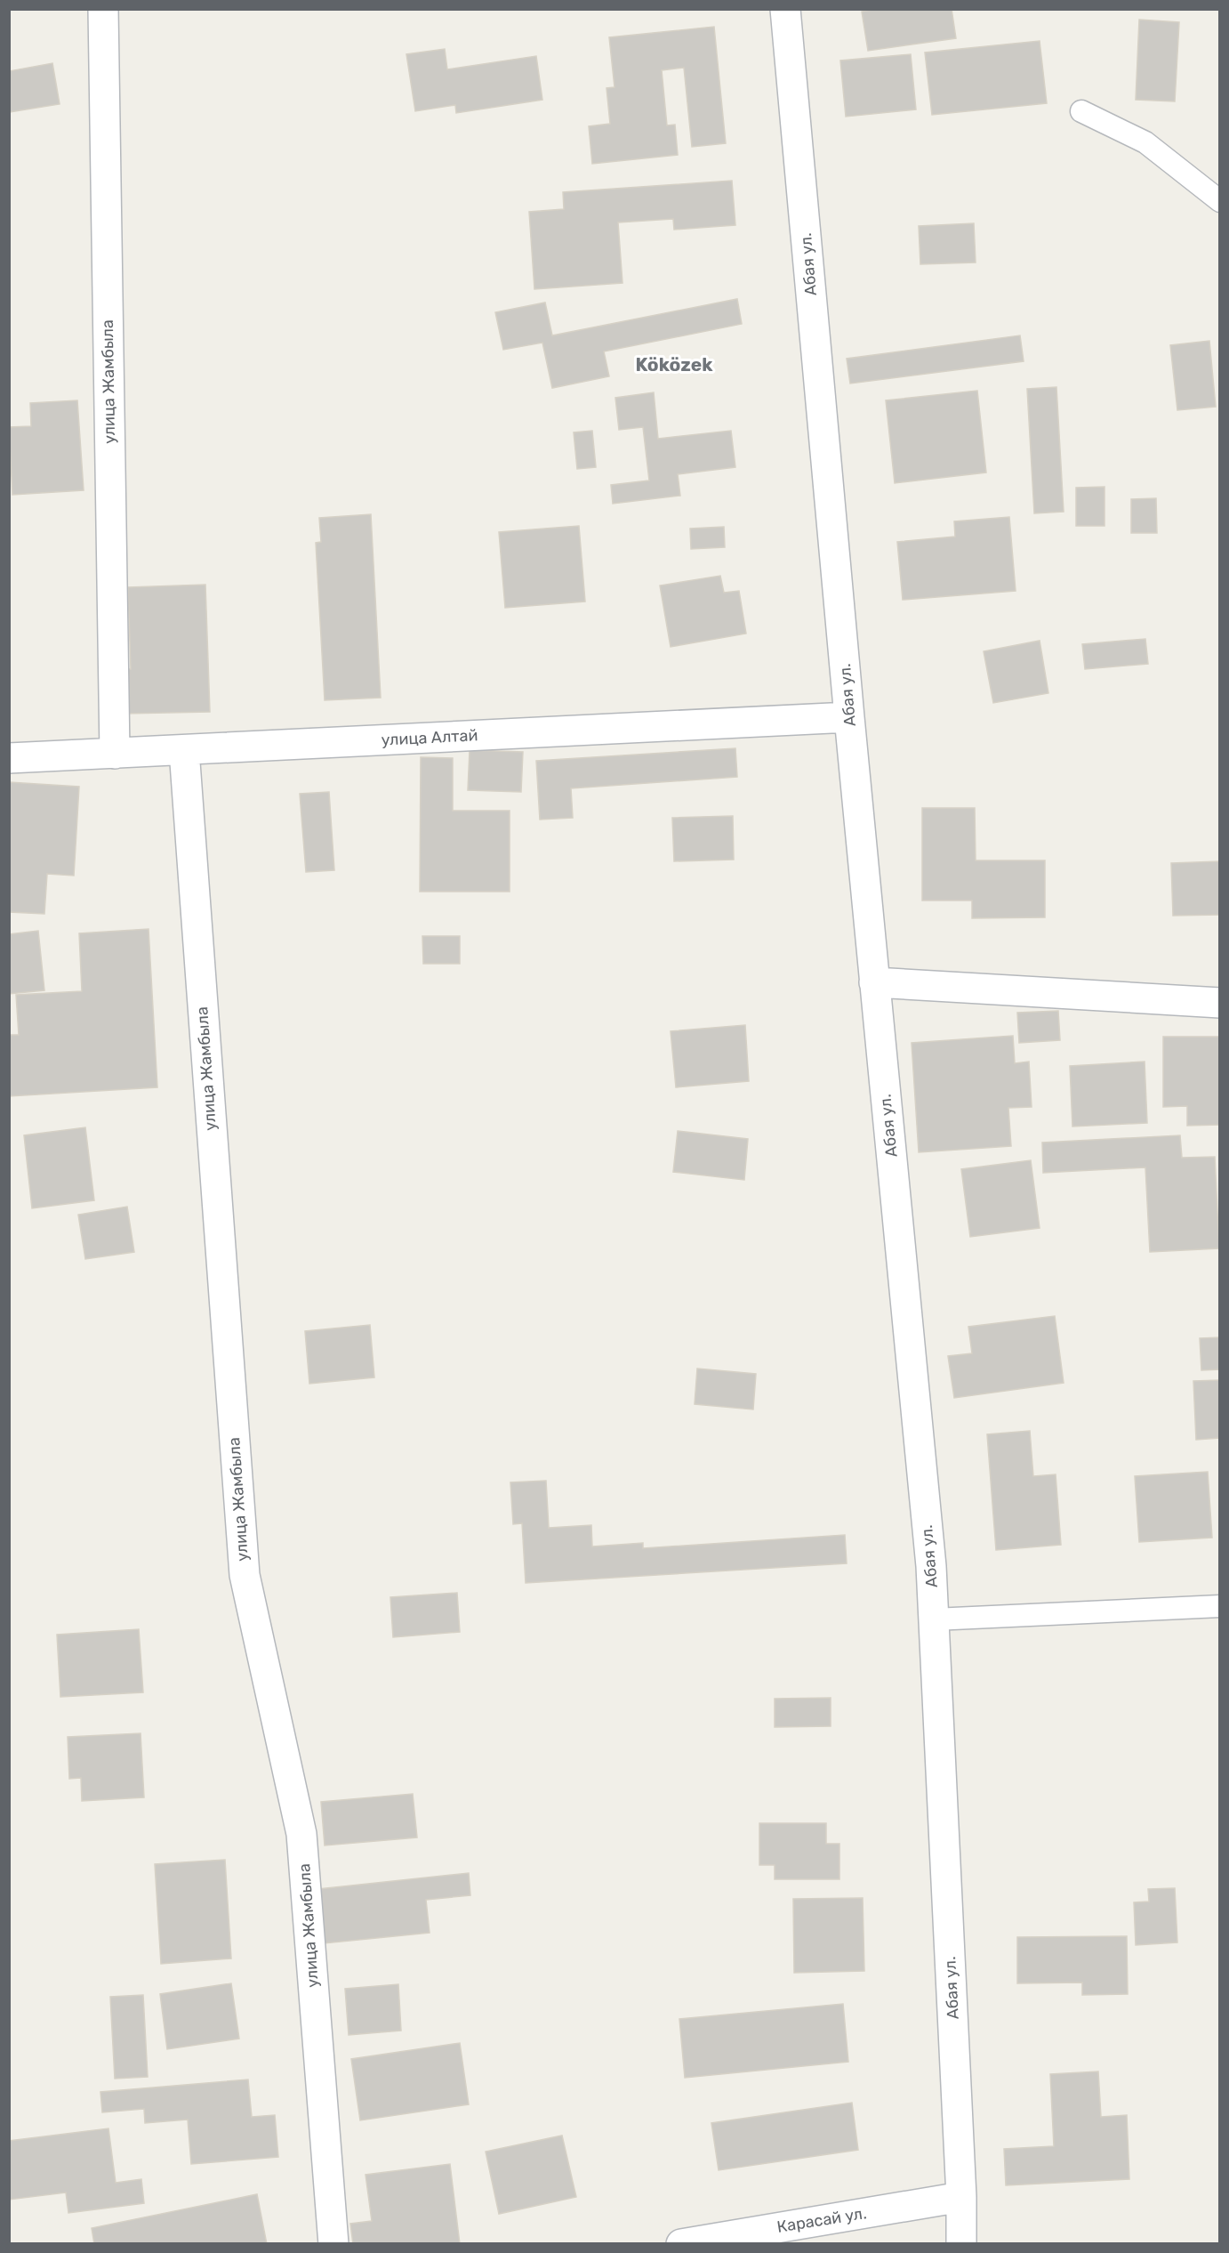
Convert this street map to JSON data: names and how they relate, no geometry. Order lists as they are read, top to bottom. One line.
{"streets":{"street":["Абая ул.","улица Жамбыла","улица Алтай","Карасай ул."]},"crossings":[["Абая ул.","улица Алтай"],["Абая ул.","Карасай ул."],["улица Жамбыла","улица Алтай"]],"districts":["Köközek"]}
